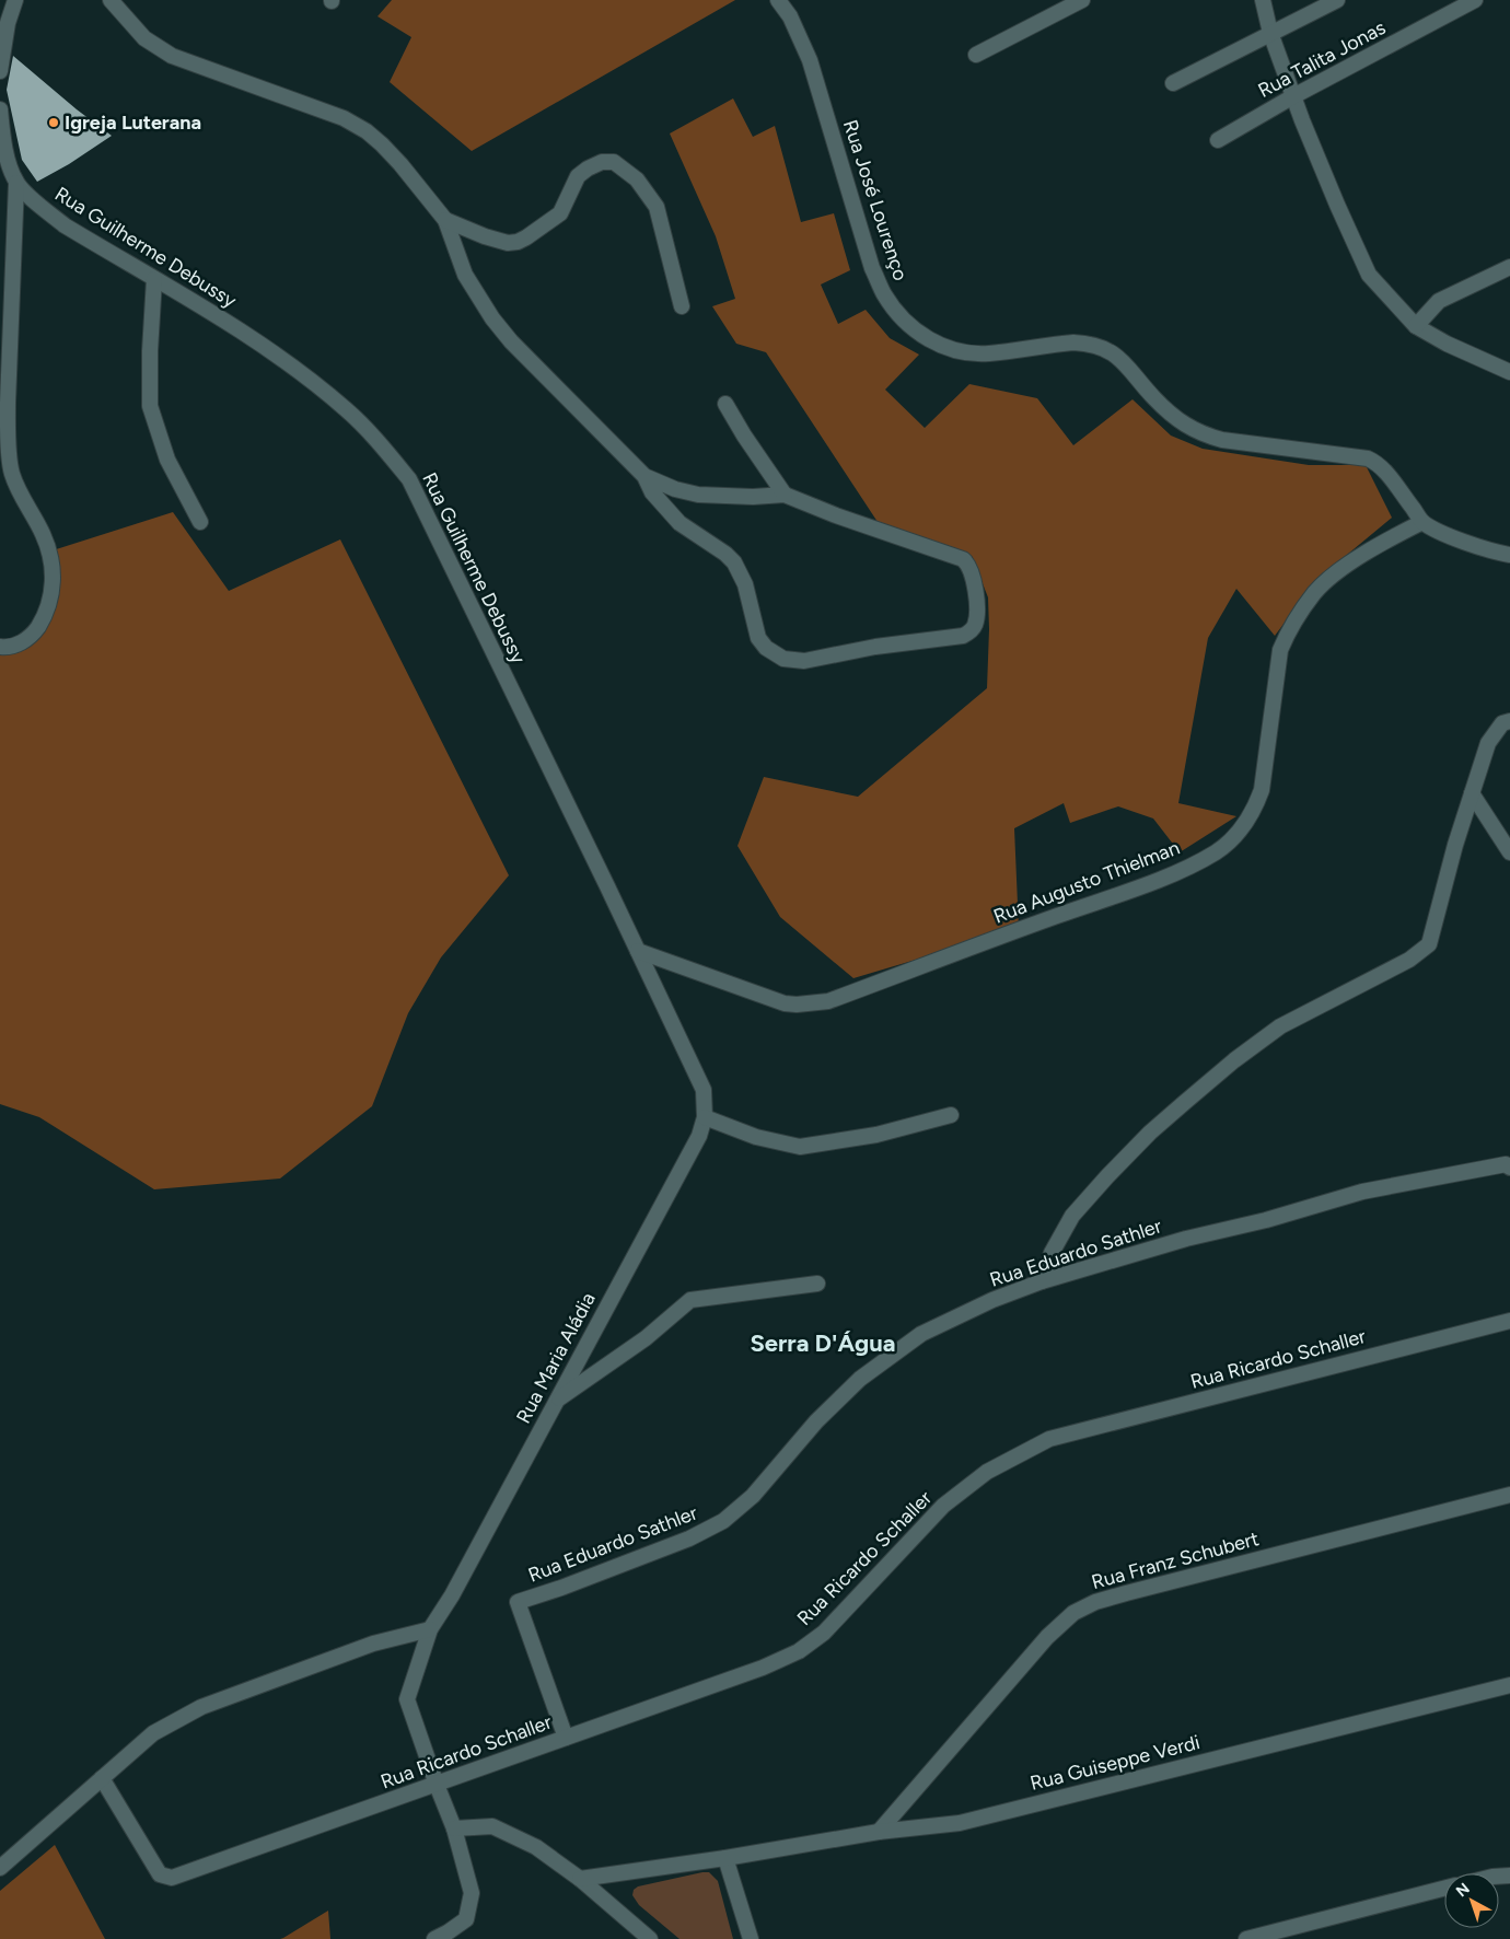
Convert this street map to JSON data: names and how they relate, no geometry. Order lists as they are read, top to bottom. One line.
{"streets":{"street":["Rua Talita Jonas","Rua José Lourenço","Rua Guilherme Debussy","Rua Augusto Thielman","Rua Eduardo Sathler","Rua Maria Aládia","Rua Ricardo Schaller","Rua Franz Schubert","Rua Guiseppe Verdi"]},"crossings":[["Rua José Lourenço","Rua Augusto Thielman"],["Rua Guilherme Debussy","Rua Augusto Thielman"],["Rua Guilherme Debussy","Rua Maria Aládia"],["Rua Augusto Thielman","Rua Maria Aládia"],["Rua Eduardo Sathler","Rua Ricardo Schaller"],["Rua Maria Aládia","Rua Ricardo Schaller"],["Rua Franz Schubert","Rua Guiseppe Verdi"]],"districts":["Serra D'Água"],"places":["Igreja Luterana"],"north":"top left"}
